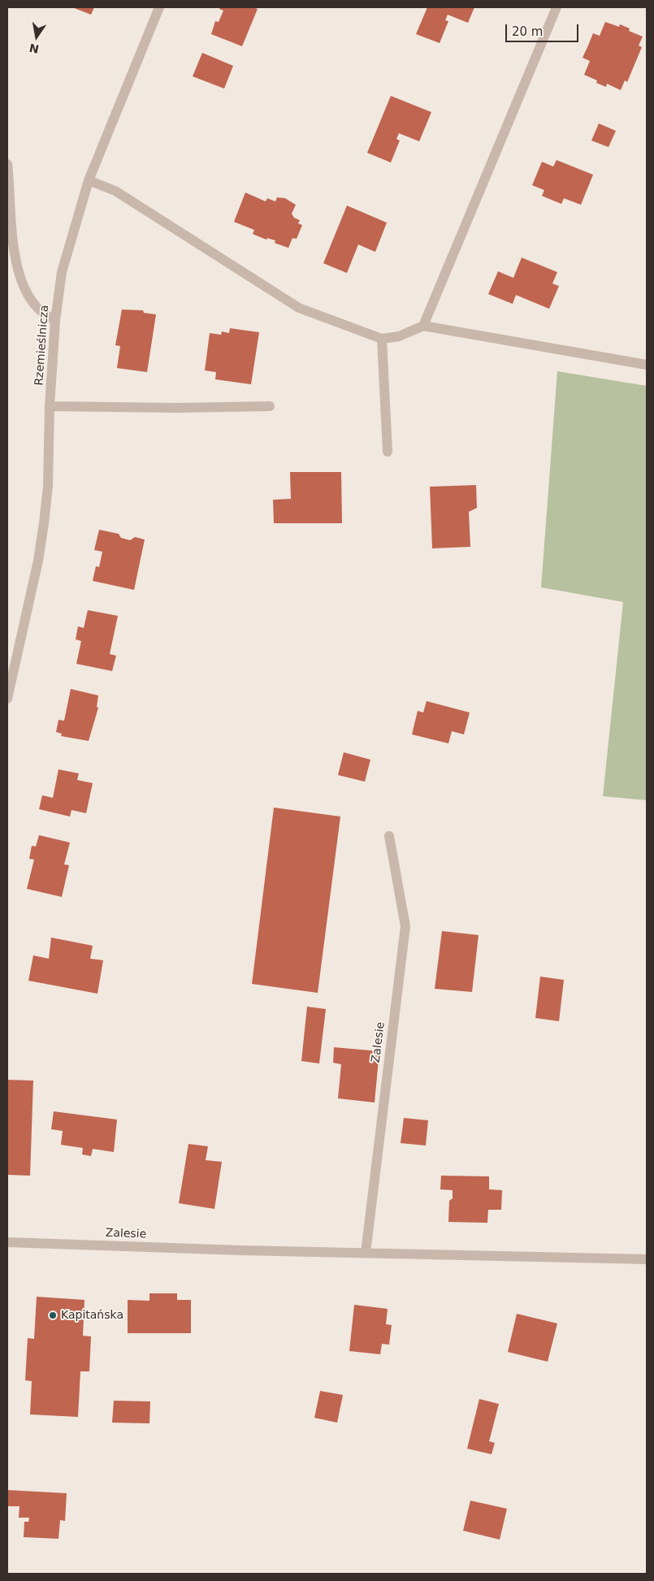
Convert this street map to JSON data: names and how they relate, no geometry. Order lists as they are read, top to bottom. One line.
{"streets":{"street":["Rzemieślnicza","Zalesie"]},"places":["Kapitańska"],"scale_bar":"20 m","north":"bottom"}
